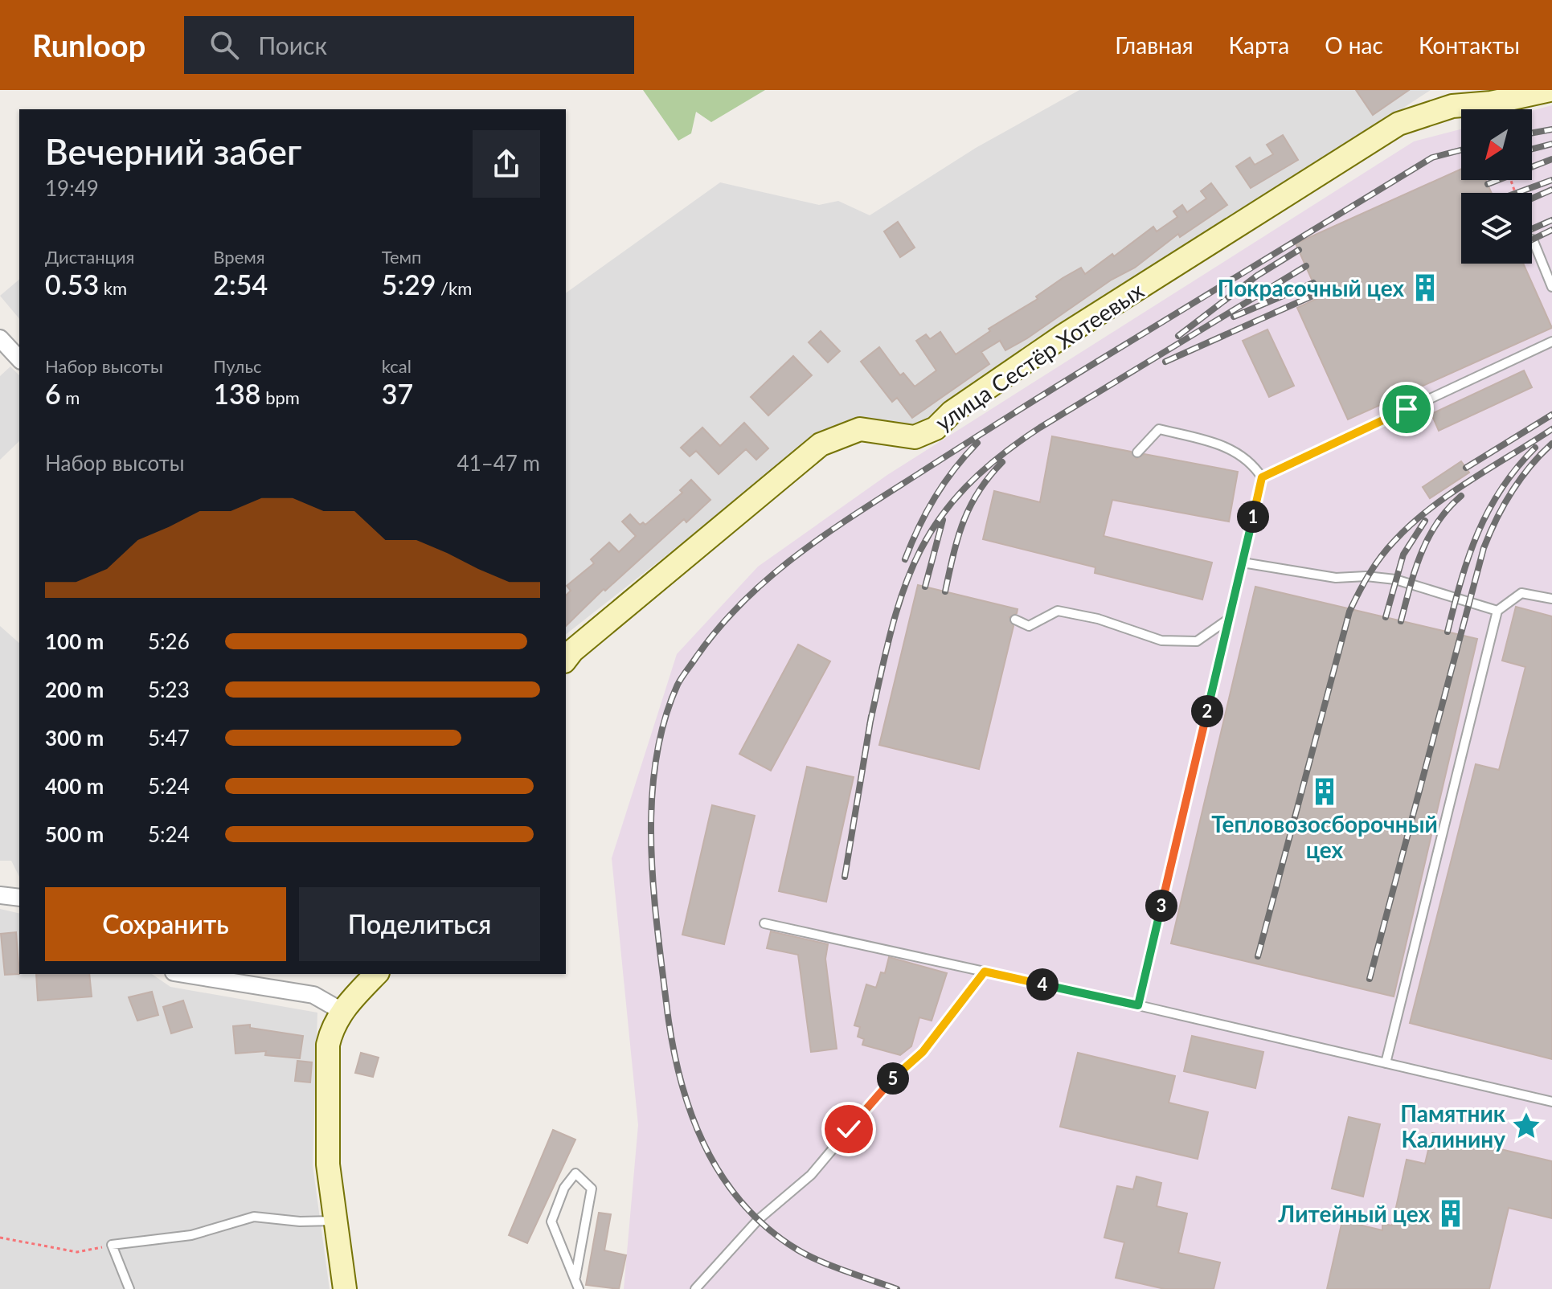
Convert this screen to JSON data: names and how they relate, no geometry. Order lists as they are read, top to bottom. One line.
{"streets":{"street":["улица Сестёр Хотеевых"]},"places":{"building":["Покрасочный цех","Тепловозосборочный цех","Литейный цех"],"place":["Памятник Калинину"]},"north":"bottom left","page":{"header":"Runloop","search":"Поиск","nav":["Главная","Карта","О нас","Контакты"],"heading":["Вечерний забег","19:49"],"stats":[["Дистанция","0.53 km"],["Время","2:54"],["Темп","5:29 /km"],["Набор высоты","6 m"],["Пульс","138 bpm"],["kcal","37"]],"chart":["Набор высоты","41–47 m"],"pins":["1","2","3","4","5"],"list":[{"name":"100 m","note":"5:26"},{"name":"200 m","note":"5:23"},{"name":"300 m","note":"5:47"},{"name":"400 m","note":"5:24"},{"name":"500 m","note":"5:24"}],"buttons":["Сохранить","Поделиться"]}}
